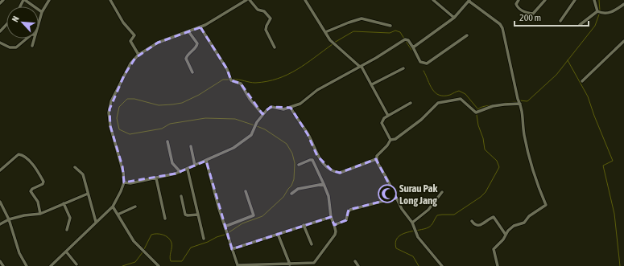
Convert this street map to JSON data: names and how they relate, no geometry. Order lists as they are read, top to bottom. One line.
{"places":{"mosque":["Surau Pak Long Jang"]},"scale_bar":"200 m","north":"top left"}
